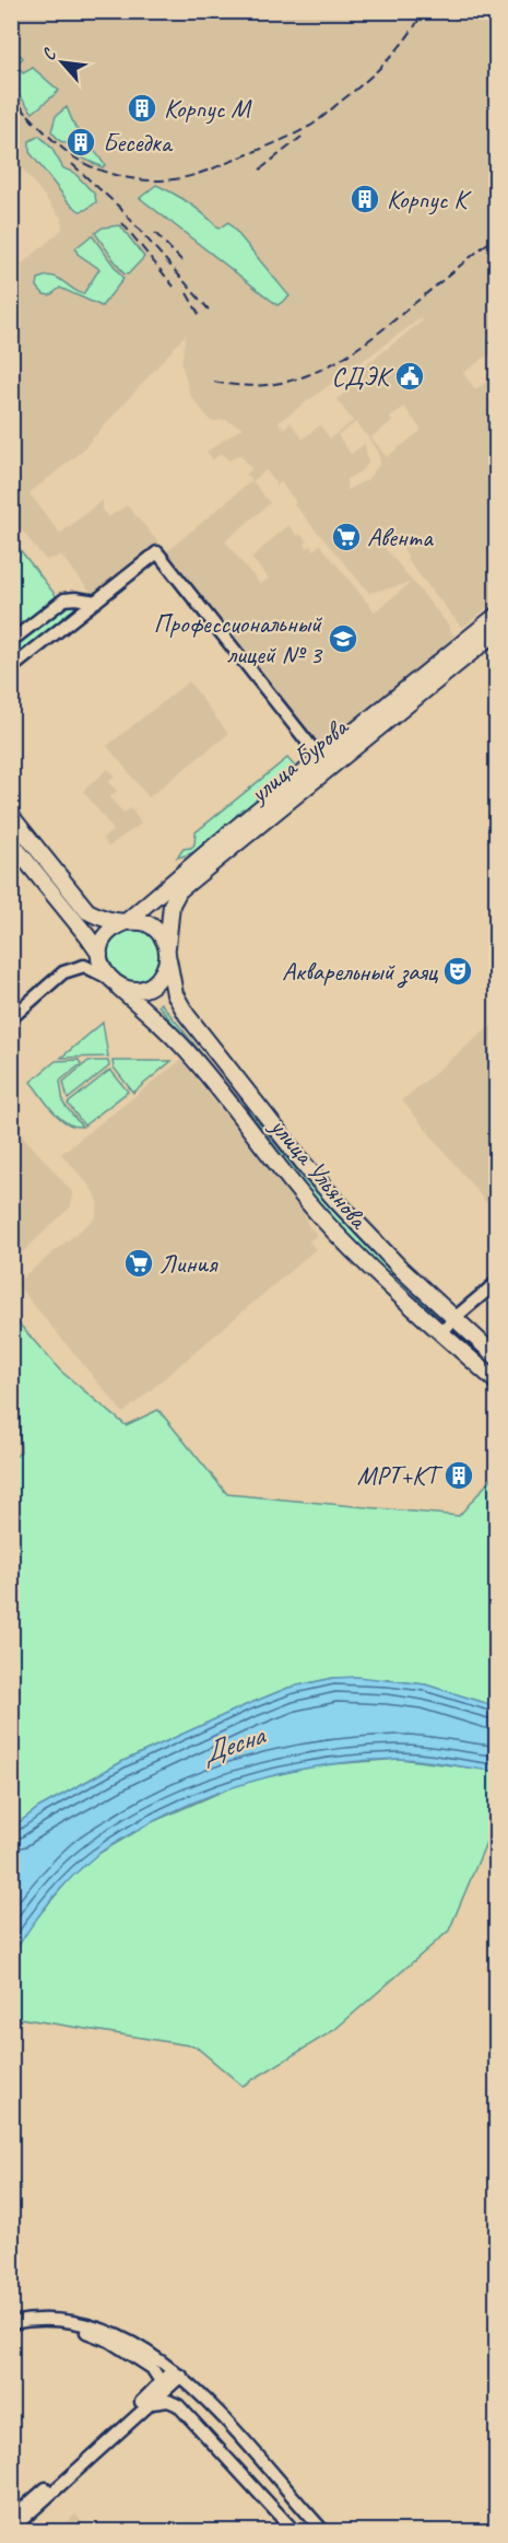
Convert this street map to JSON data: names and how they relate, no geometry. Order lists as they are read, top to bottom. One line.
{"streets":{"main road":["улица Бурова","улица Ульянова"]},"crossings":[["улица Бурова","улица Ульянова"]],"water":["Десна"],"places":{"building":["Корпус М","Беседка","Корпус К","МРТ+КТ"],"public building":["СДЭК"],"supermarket":["Авента","Линия"],"school or university":["Профессиональный лицей № 3"],"theatre":["Акварельный заяц"]},"north":"top left"}
